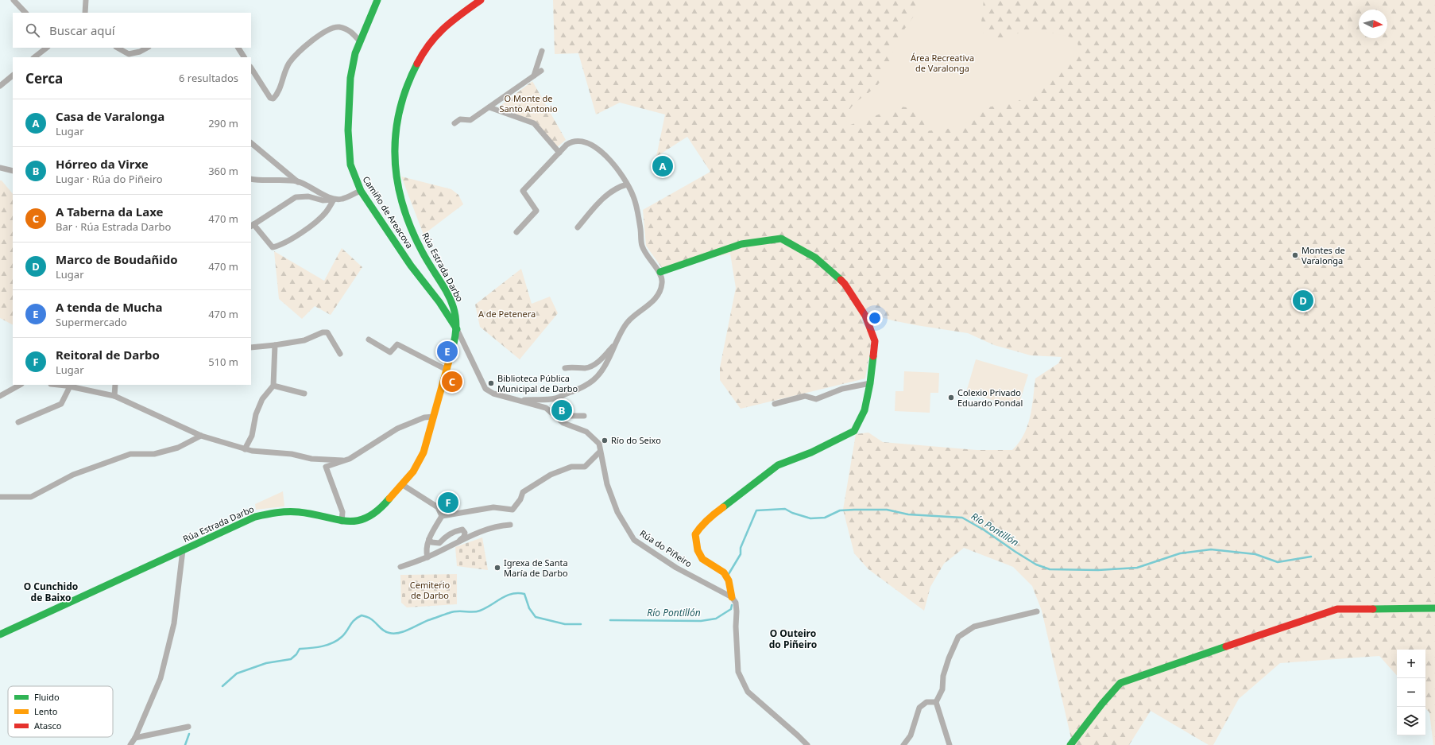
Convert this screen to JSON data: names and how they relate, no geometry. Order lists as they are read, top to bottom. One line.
{"streets":{"street":["Camiño de Areacova","Rúa Estrada Darbo","Rúa do Piñeiro"]},"crossings":[["Camiño de Areacova","Rúa Estrada Darbo"],["Camiño de Areacova","Rúa do Piñeiro"],["Rúa Estrada Darbo","Rúa do Piñeiro"]],"districts":["O Cunchido de Baixo","O Outeiro do Piñeiro"],"water":["Río Pontillón"],"parks":["Área Recreativa de Varalonga","O Monte de Santo Antonio","A de Petenera","Cemiterio de Darbo"],"places":["Montes de Varalonga","Biblioteca Pública Municipal de Darbo","Colexio Privado Eduardo Pondal","Río do Seixo","Igrexa de Santa María de Darbo"],"legend":["Fluido","Lento","Atasco"],"north":"right","page":{"search":"Buscar aquí","heading":["Cerca","6 resultados"],"list":[{"mark":"A","name":"Casa de Varalonga","note":"Lugar","value":"290 m"},{"mark":"B","name":"Hórreo da Virxe","note":"Lugar · Rúa do Piñeiro","value":"360 m"},{"mark":"C","name":"A Taberna da Laxe","note":"Bar · Rúa Estrada Darbo","value":"470 m"},{"mark":"D","name":"Marco de Boudañido","note":"Lugar","value":"470 m"},{"mark":"E","name":"A tenda de Mucha","note":"Supermercado","value":"470 m"},{"mark":"F","name":"Reitoral de Darbo","note":"Lugar","value":"510 m"}],"pins":["A","D","E","C","B","F"],"map_buttons":["+","−"]}}
